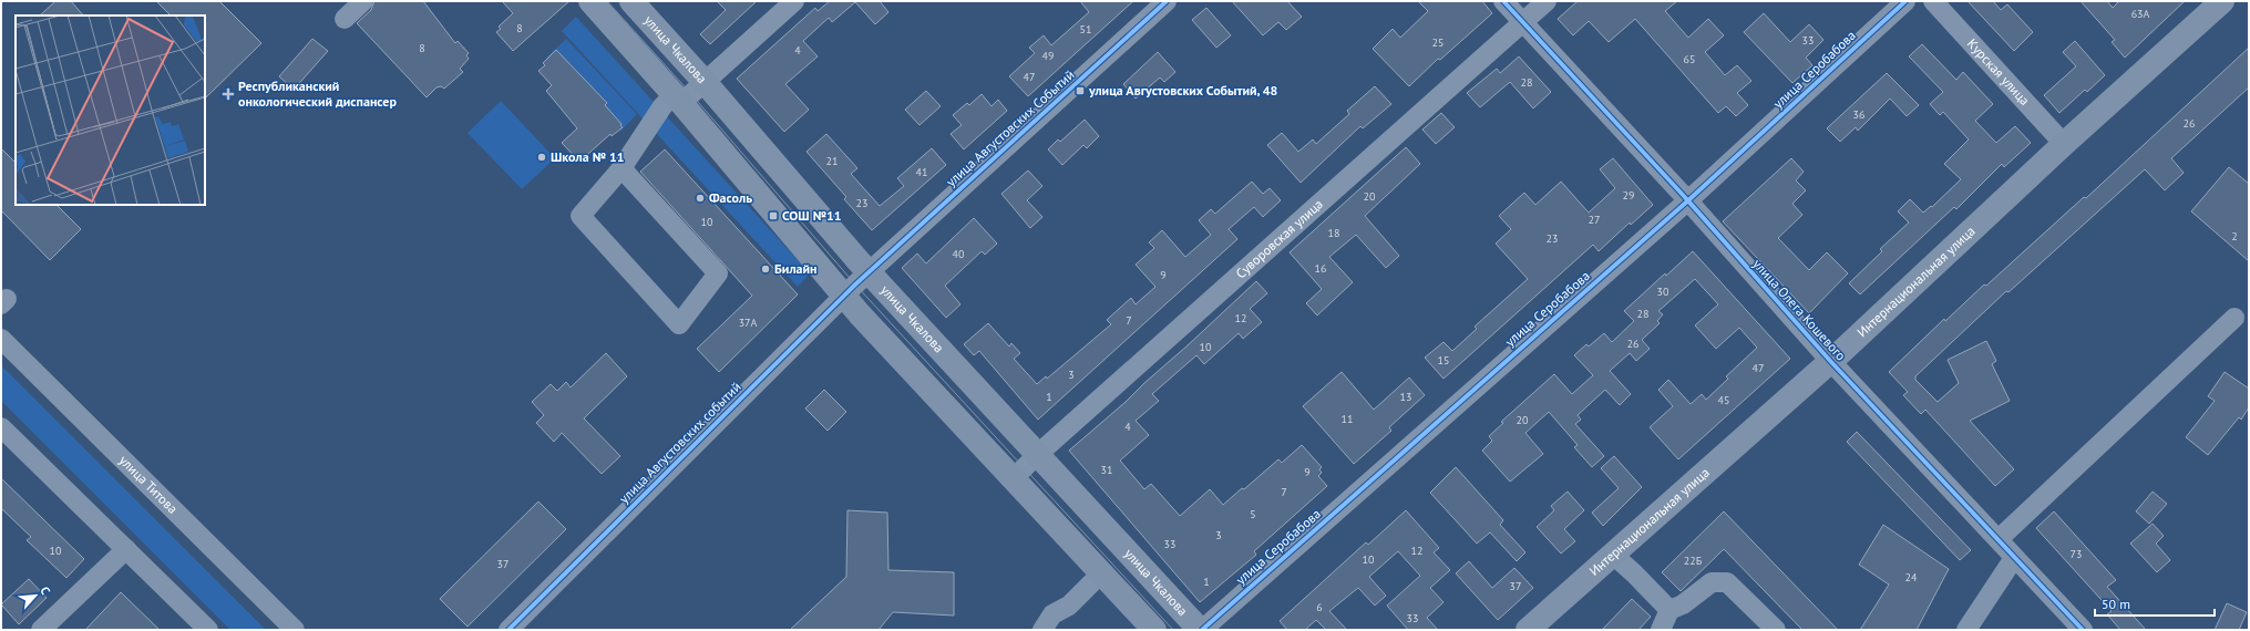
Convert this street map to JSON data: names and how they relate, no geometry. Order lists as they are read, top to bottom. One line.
{"streets":{"main road":["улица Чкалова","Интернациональная улица"],"street":["улица Серобабова","Курская улица","улица Августовских Событий","Суворовская улица","улица Олега Кошевого","улица Августовских событий","улица Титова"]},"crossings":[["улица Чкалова","улица Серобабова"],["улица Чкалова","улица Августовских Событий"],["улица Чкалова","Суворовская улица"],["улица Чкалова","улица Августовских событий"],["улица Серобабова","улица Олега Кошевого"],["Курская улица","Интернациональная улица"],["улица Августовских Событий","улица Августовских событий"],["Суворовская улица","улица Олега Кошевого"],["Интернациональная улица","улица Олега Кошевого"]],"places":{"transit":["улица Августовских Событий, 48","СОШ №11"],"health":["Республиканский онкологический диспансер"],"other":["Школа № 11","Фасоль","Билайн"]},"house_numbers":["63А","8","51","33","25","8","4","49","65","47","28","36","26","21","41","29","20","23","27","10","18","2","23","40","16","9","30","28","12","7","37А","26","10","15","47","3","1","13","45","11","20","4","31","9","7","5","3","33","10","12","73","10","22Б","37","24","1","37","6","33"],"scale_bar":"50 m","north":"top right"}
